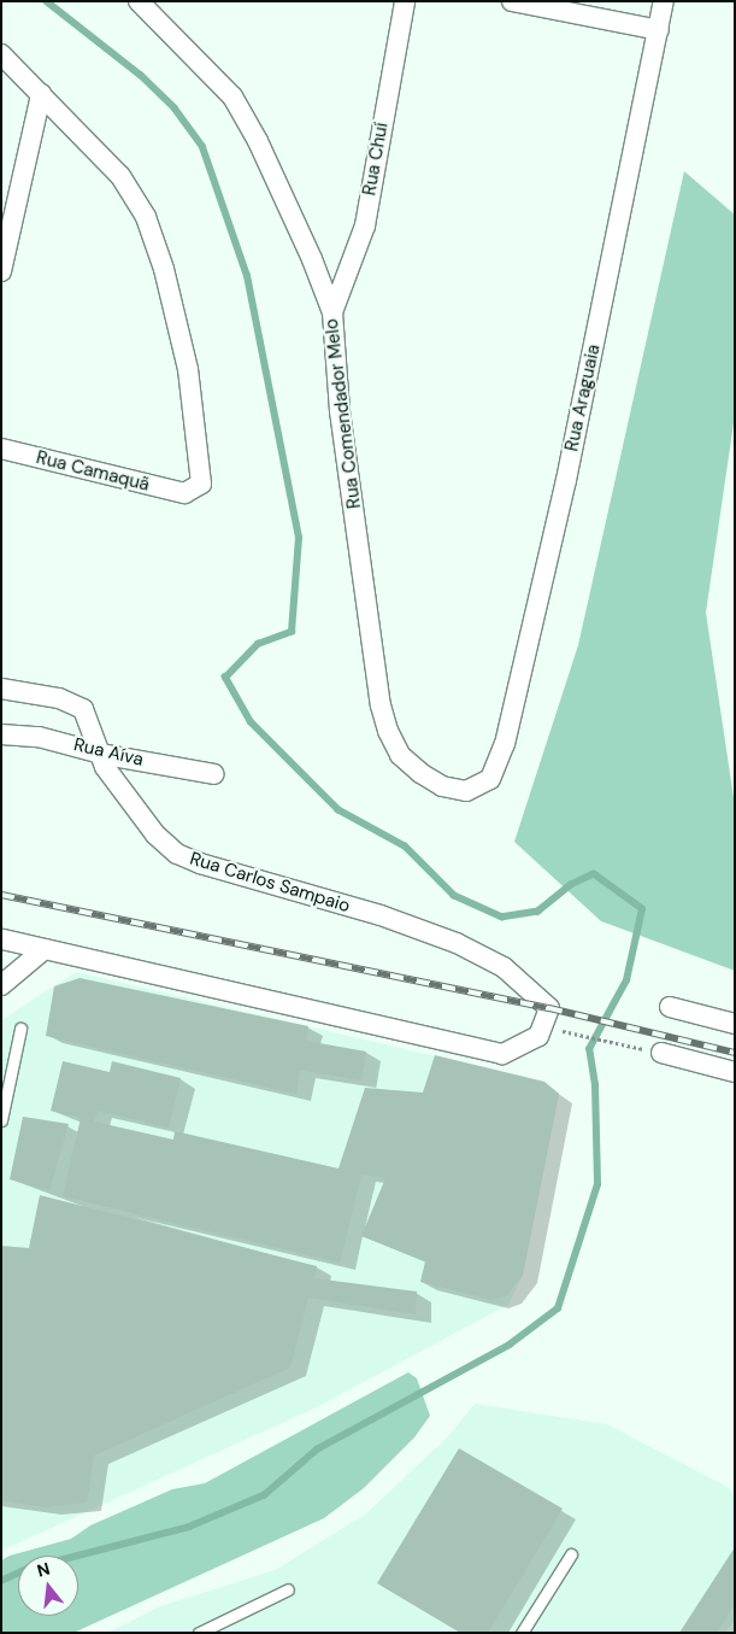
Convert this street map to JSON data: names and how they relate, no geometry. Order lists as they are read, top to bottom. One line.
{"streets":{"street":["Rua Chuí","Rua Araguaia","Rua Comendador Melo","Rua Camaquã","Rua Aíva","Rua Carlos Sampaio"]},"crossings":[["Rua Chuí","Rua Comendador Melo"],["Rua Araguaia","Rua Comendador Melo"],["Rua Aíva","Rua Carlos Sampaio"]],"north":"top"}
